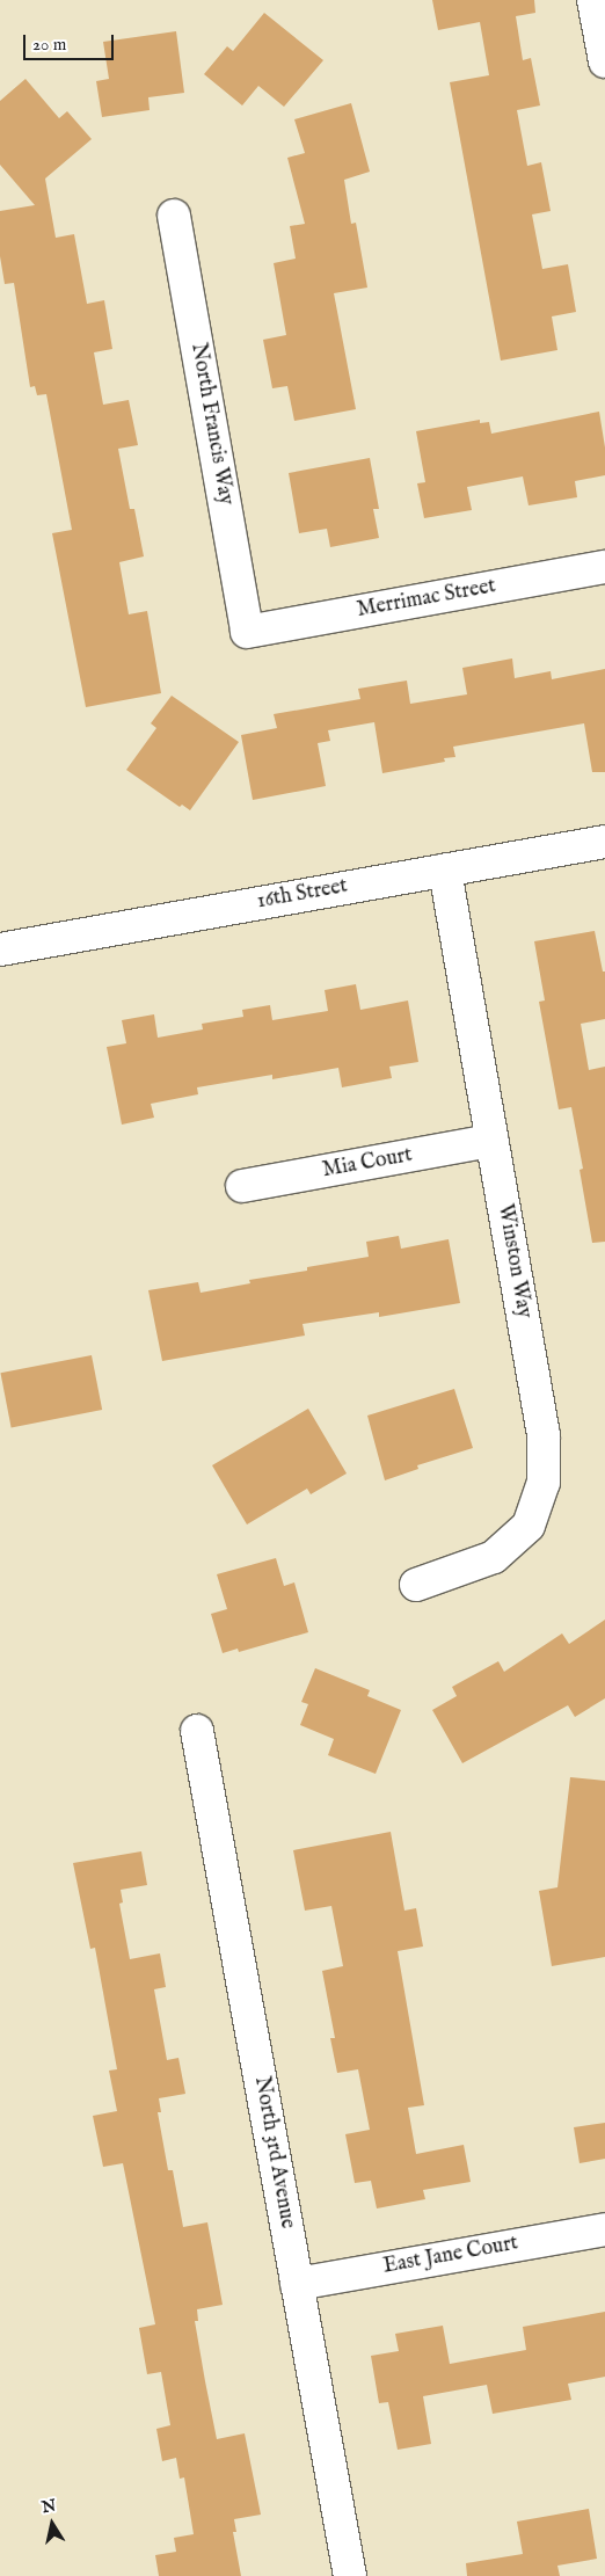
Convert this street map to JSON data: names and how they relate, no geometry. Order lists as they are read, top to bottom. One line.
{"streets":{"street":["North Francis Way","Merrimac Street","16th Street","Mia Court","Winston Way","North 3rd Avenue","East Jane Court"]},"crossings":[["North Francis Way","Merrimac Street"],["16th Street","Winston Way"],["Mia Court","Winston Way"],["North 3rd Avenue","East Jane Court"]],"scale_bar":"20 m","north":"top"}
